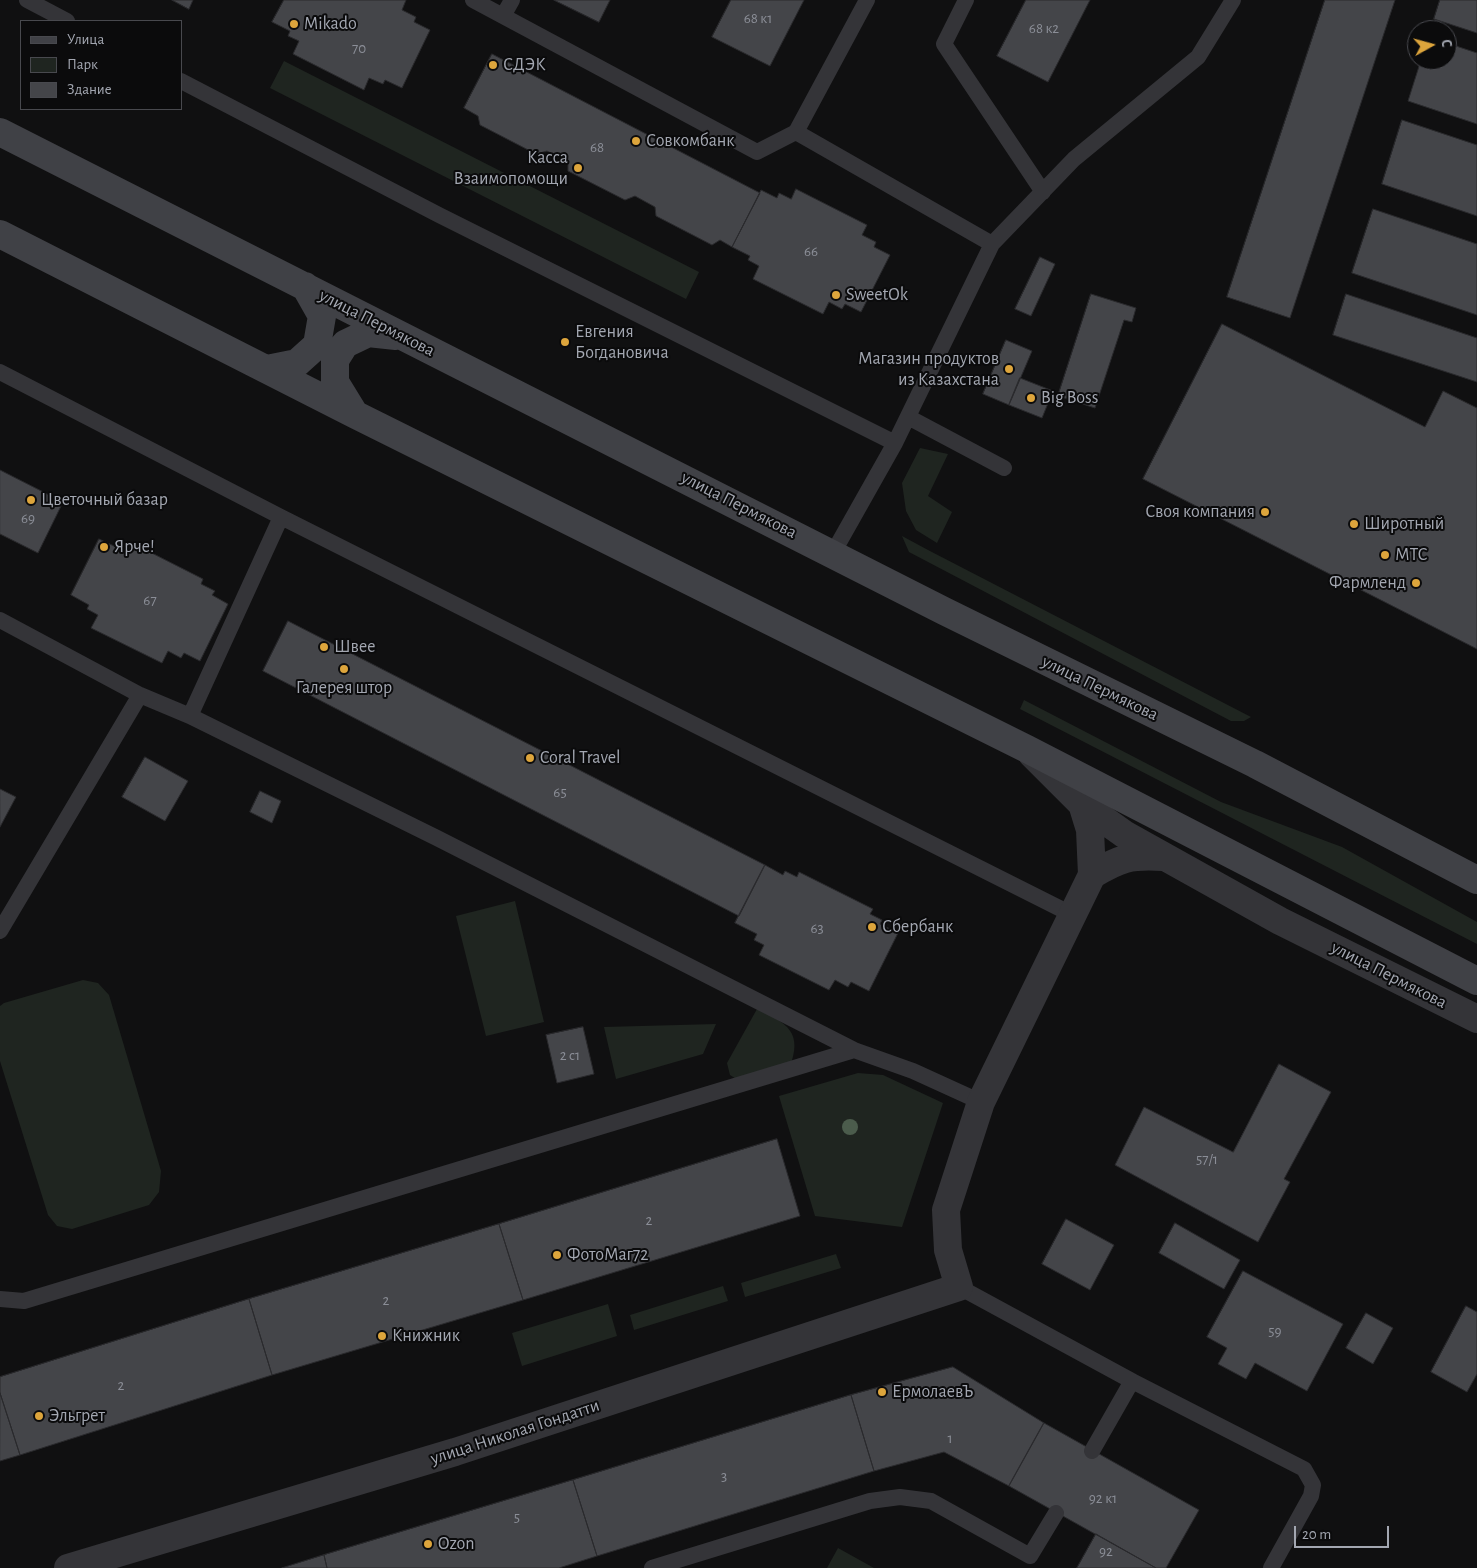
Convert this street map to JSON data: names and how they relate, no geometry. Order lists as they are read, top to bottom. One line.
{"streets":{"main road":["улица Пермякова"],"street":["улица Николая Гондатти"]},"places":["Mikado","СДЭК","Совкомбанк","Касса Взаимопомощи","SweetOk","Евгения Богдановича","Магазин продуктов из Казахстана","Big Boss","Цветочный базар","Своя компания","Широтный","Ярче!","МТС","Фармленд","Швее","Галерея штор","Coral Travel","Сбербанк","ФотоМаг72","Книжник","ЕрмолаевЪ","Эльгрет","Ozon"],"house_numbers":["68 к1","68 к2","70","68","66","69","67","65","63","2 с1","57/1","2","2","59","2","1","3","92 к1","5","92"],"legend":["Улица","Парк","Здание"],"scale_bar":"20 m","north":"right"}
